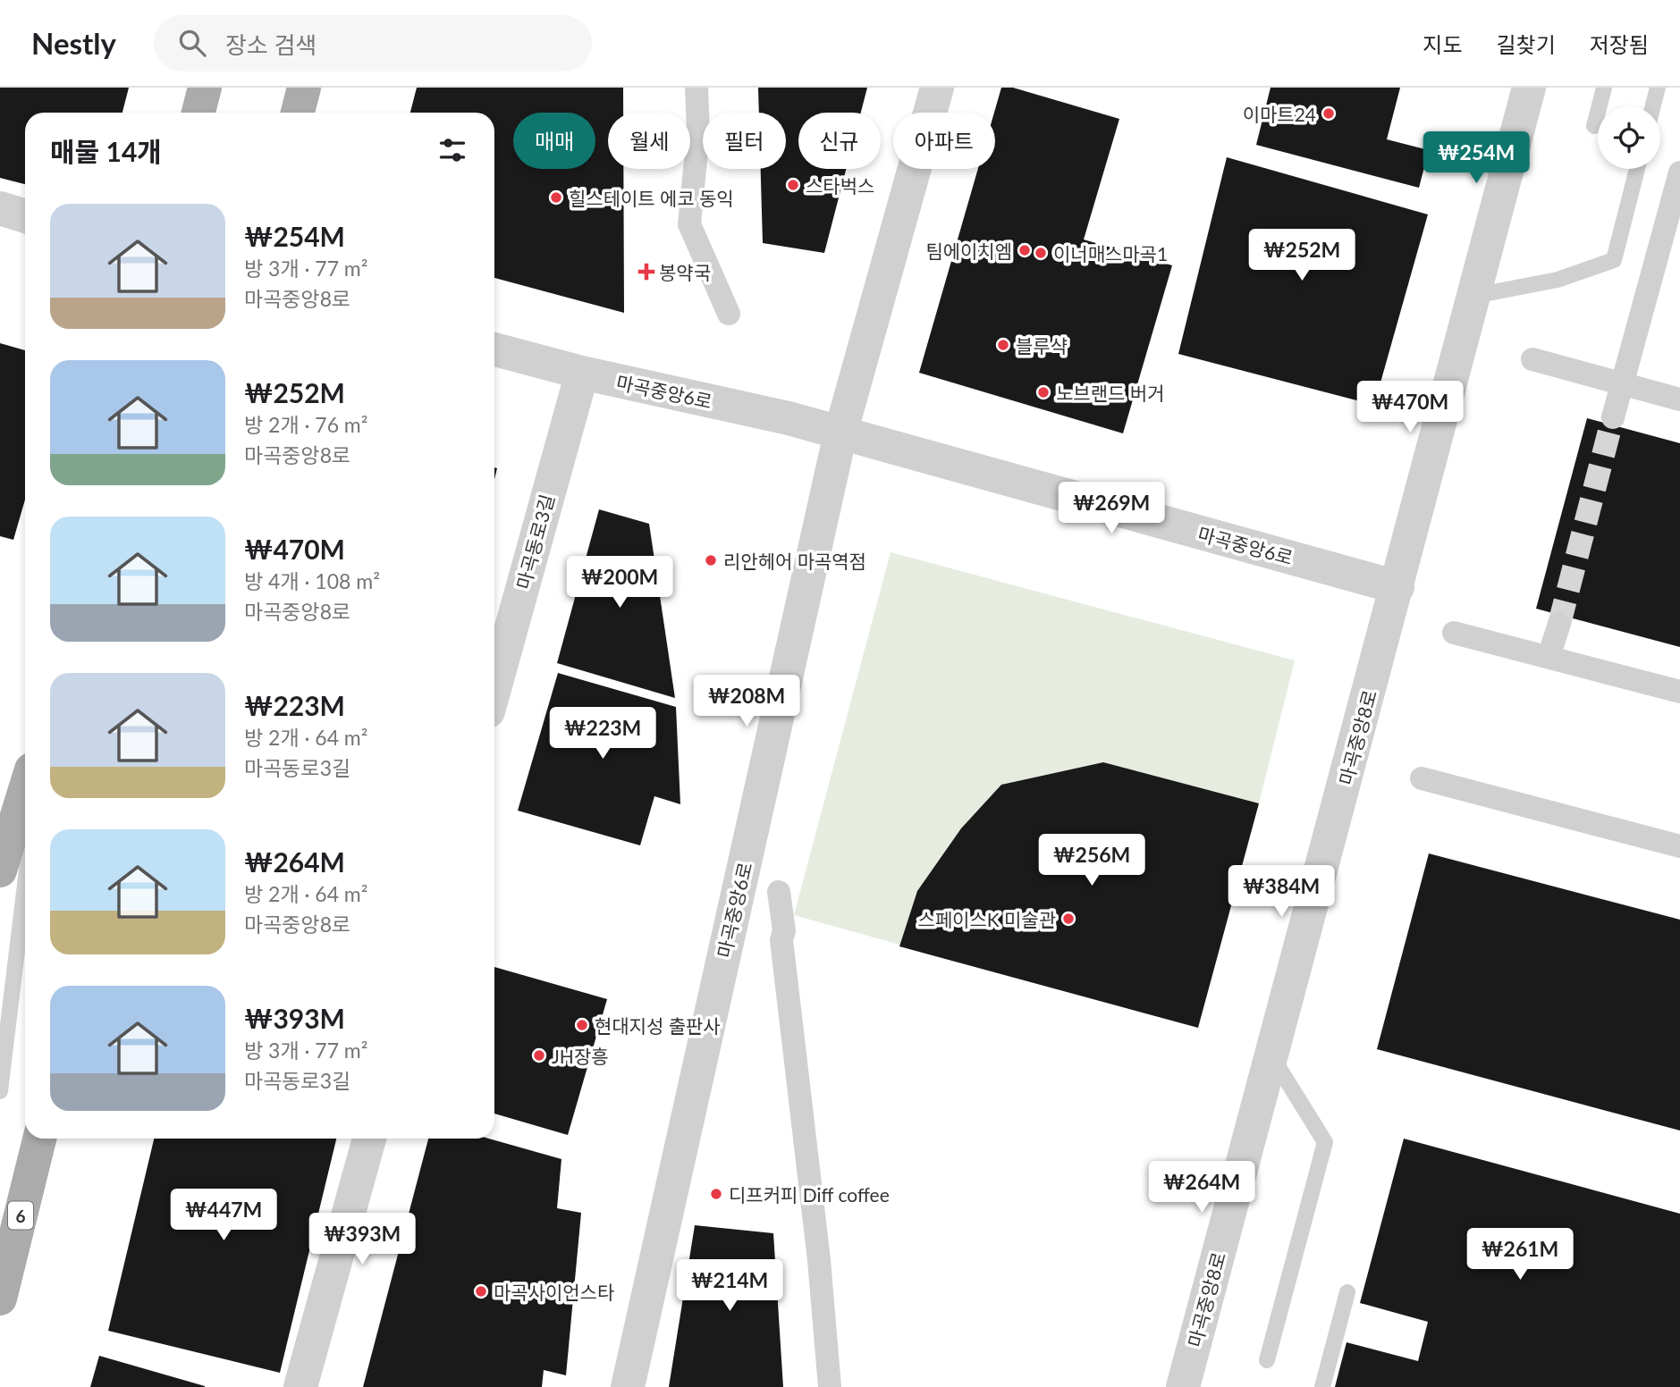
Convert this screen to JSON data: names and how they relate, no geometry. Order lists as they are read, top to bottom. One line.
{"streets":{"main road":["6"],"street":["마곡중앙6로","마곡동로3길","마곡중앙8로"]},"crossings":[["마곡중앙6로","마곡동로3길"],["마곡중앙6로","마곡중앙8로"]],"places":{"other":["이마트24","스타벅스","힐스테이트 에코 동익","팀에이치엠","이너매스마곡1","블루샥","노브랜드 버거","리안헤어 마곡역점","스페이스K 미술관","현대지성 출판사","JH장흥","디프커피 Diff coffee","마곡사이언스타"],"health":["봉약국"]},"page":{"header":"Nestly","search":"장소 검색","nav":["지도","길찾기","저장됨"],"chip":["매매","월세","필터","신규","아파트"],"heading":"매물 14개","price":["₩254M","₩252M","₩470M","₩269M","₩200M","₩208M","₩223M","₩256M","₩384M","₩264M","₩447M","₩393M","₩261M","₩214M"],"list":[{"name":"₩254M","note":"방 3개 · 77 m² · 마곡중앙8로"},{"name":"₩252M","note":"방 2개 · 76 m² · 마곡중앙8로"},{"name":"₩470M","note":"방 4개 · 108 m² · 마곡중앙8로"},{"name":"₩223M","note":"방 2개 · 64 m² · 마곡동로3길"},{"name":"₩264M","note":"방 2개 · 64 m² · 마곡중앙8로"},{"name":"₩393M","note":"방 3개 · 77 m² · 마곡동로3길"}]}}
